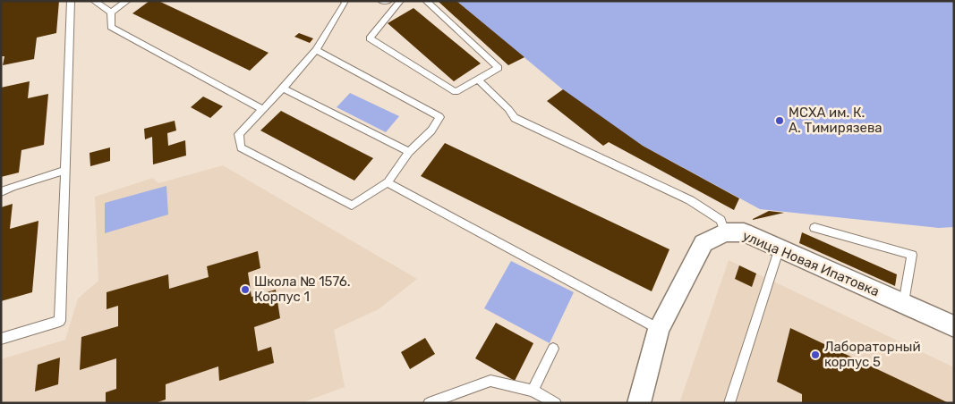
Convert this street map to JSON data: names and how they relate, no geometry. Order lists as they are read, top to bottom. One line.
{"streets":{"street":["улица Новая Ипатовка"]},"places":["МСХА им. К. А. Тимирязева","Школа № 1576. Корпус 1","Лабораторный корпус 5"]}
